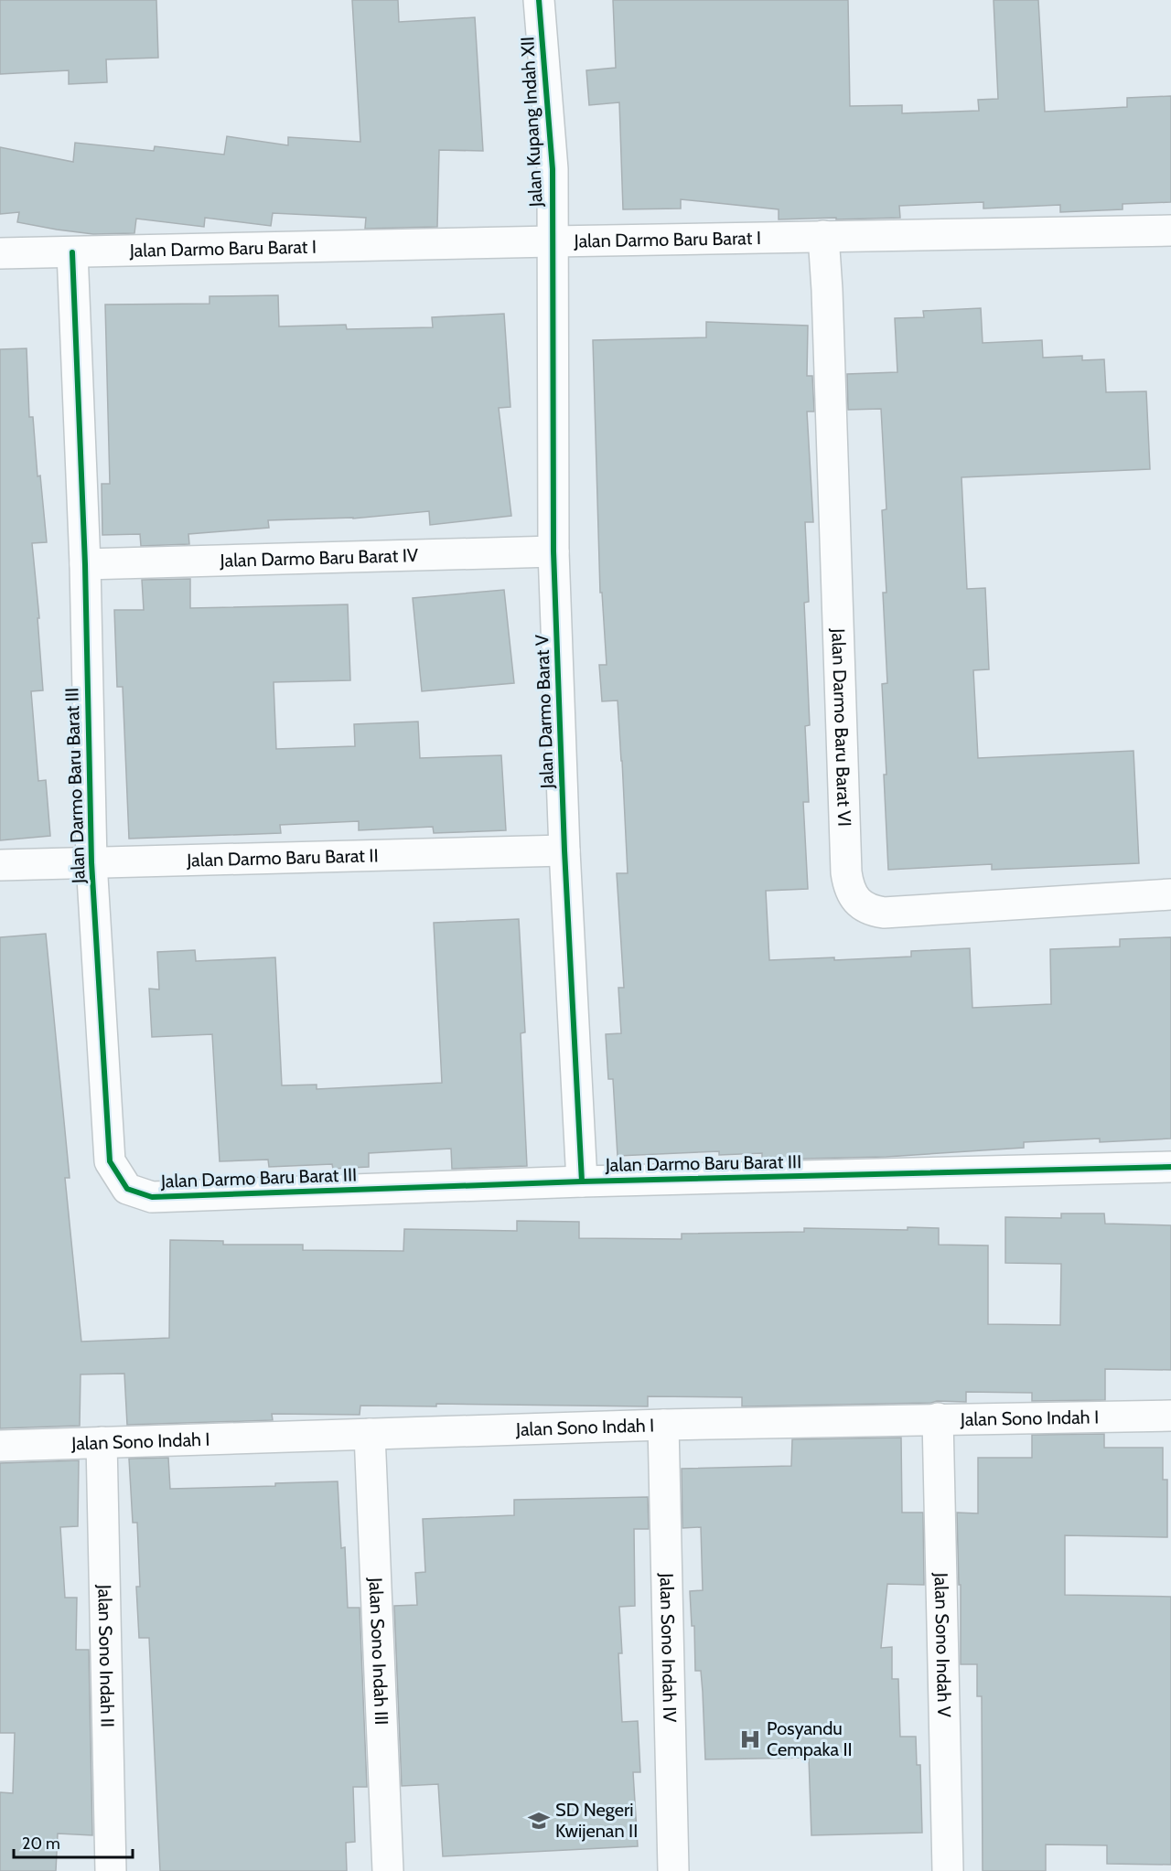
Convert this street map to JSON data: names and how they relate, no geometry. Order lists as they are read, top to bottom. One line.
{"streets":{"street":["Jalan Kupang Indah XII","Jalan Darmo Baru Barat I","Jalan Darmo Baru Barat IV","Jalan Darmo Barat V","Jalan Darmo Baru Barat VI","Jalan Darmo Baru Barat III","Jalan Darmo Baru Barat II","Jalan Sono Indah I","Jalan Sono Indah V","Jalan Sono Indah IV","Jalan Sono Indah III","Jalan Sono Indah II"]},"crossings":[["Jalan Kupang Indah XII","Jalan Darmo Baru Barat I"],["Jalan Kupang Indah XII","Jalan Darmo Barat V"],["Jalan Darmo Baru Barat I","Jalan Darmo Barat V"],["Jalan Darmo Baru Barat I","Jalan Darmo Baru Barat VI"],["Jalan Darmo Baru Barat I","Jalan Darmo Baru Barat III"],["Jalan Darmo Baru Barat IV","Jalan Darmo Barat V"],["Jalan Darmo Baru Barat IV","Jalan Darmo Baru Barat III"],["Jalan Darmo Barat V","Jalan Darmo Baru Barat III"],["Jalan Darmo Barat V","Jalan Darmo Baru Barat II"],["Jalan Darmo Baru Barat III","Jalan Darmo Baru Barat II"],["Jalan Sono Indah I","Jalan Sono Indah V"],["Jalan Sono Indah I","Jalan Sono Indah IV"],["Jalan Sono Indah I","Jalan Sono Indah III"],["Jalan Sono Indah I","Jalan Sono Indah II"]],"places":{"hospital":["Posyandu Cempaka II"],"school or university":["SD Negeri Kwijenan II"]},"scale_bar":"20 m"}
